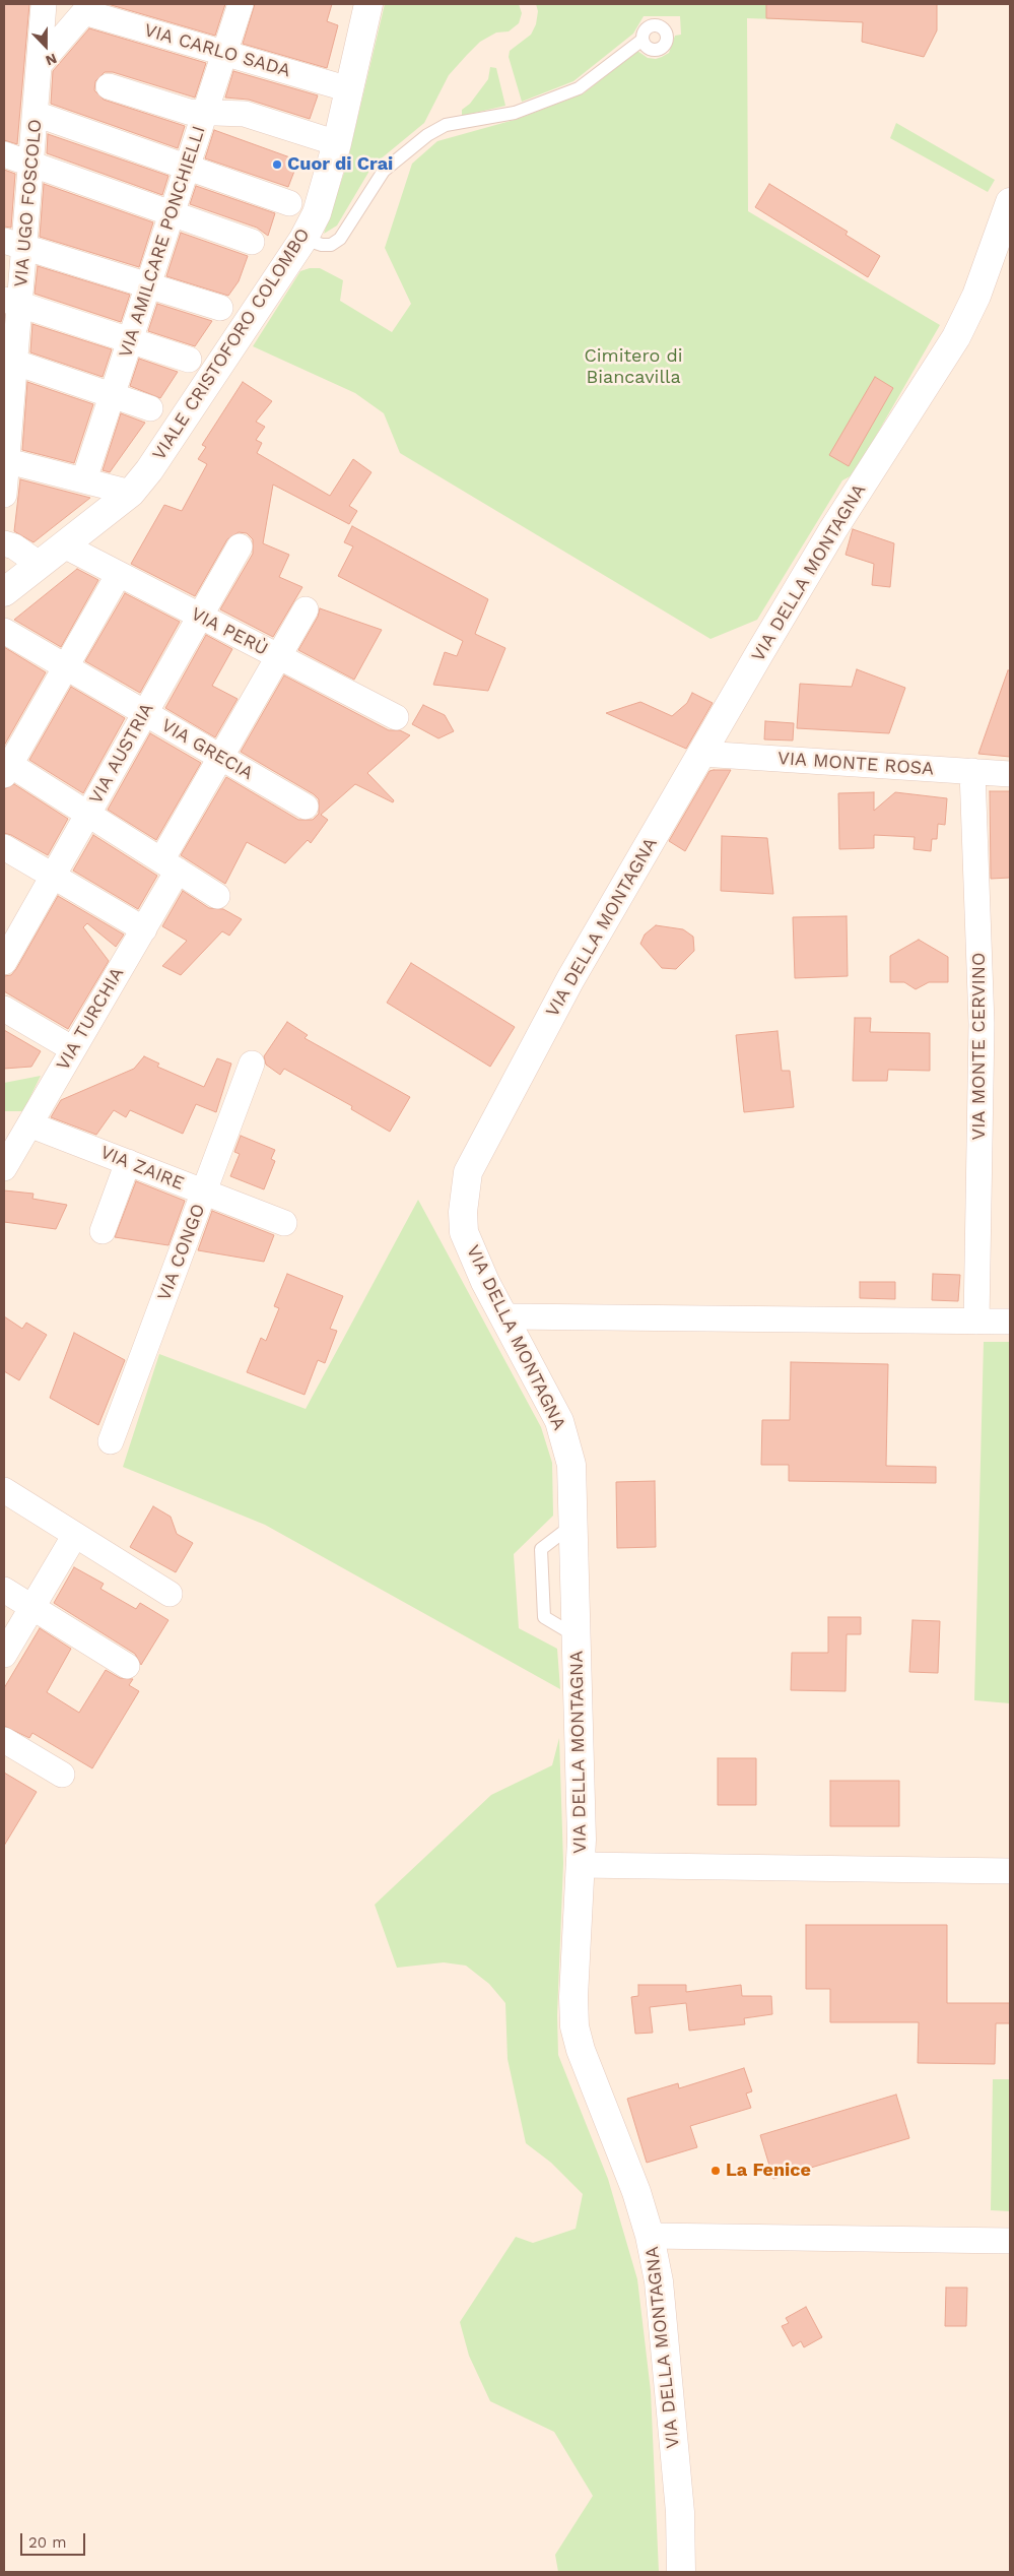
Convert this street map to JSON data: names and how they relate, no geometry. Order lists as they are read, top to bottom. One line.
{"streets":{"street":["VIA CARLO SADA","VIA UGO FOSCOLO","VIA AMILCARE PONCHIELLI","VIALE CRISTOFORO COLOMBO","VIA DELLA MONTAGNA","VIA PERÙ","VIA GRECIA","VIA AUSTRIA","VIA MONTE ROSA","VIA TURCHIA","VIA MONTE CERVINO","VIA ZAIRE","VIA CONGO"]},"crossings":[["VIA CARLO SADA","VIA AMILCARE PONCHIELLI"],["VIA CARLO SADA","VIALE CRISTOFORO COLOMBO"],["VIALE CRISTOFORO COLOMBO","VIA PERÙ"],["VIA DELLA MONTAGNA","VIA MONTE ROSA"],["VIA PERÙ","VIA AUSTRIA"],["VIA PERÙ","VIA TURCHIA"],["VIA GRECIA","VIA AUSTRIA"],["VIA GRECIA","VIA TURCHIA"],["VIA MONTE ROSA","VIA MONTE CERVINO"],["VIA TURCHIA","VIA ZAIRE"],["VIA ZAIRE","VIA CONGO"]],"parks":["Cimitero di Biancavilla"],"places":["Cuor di Crai","La Fenice"],"scale_bar":"20 m","north":"bottom"}
